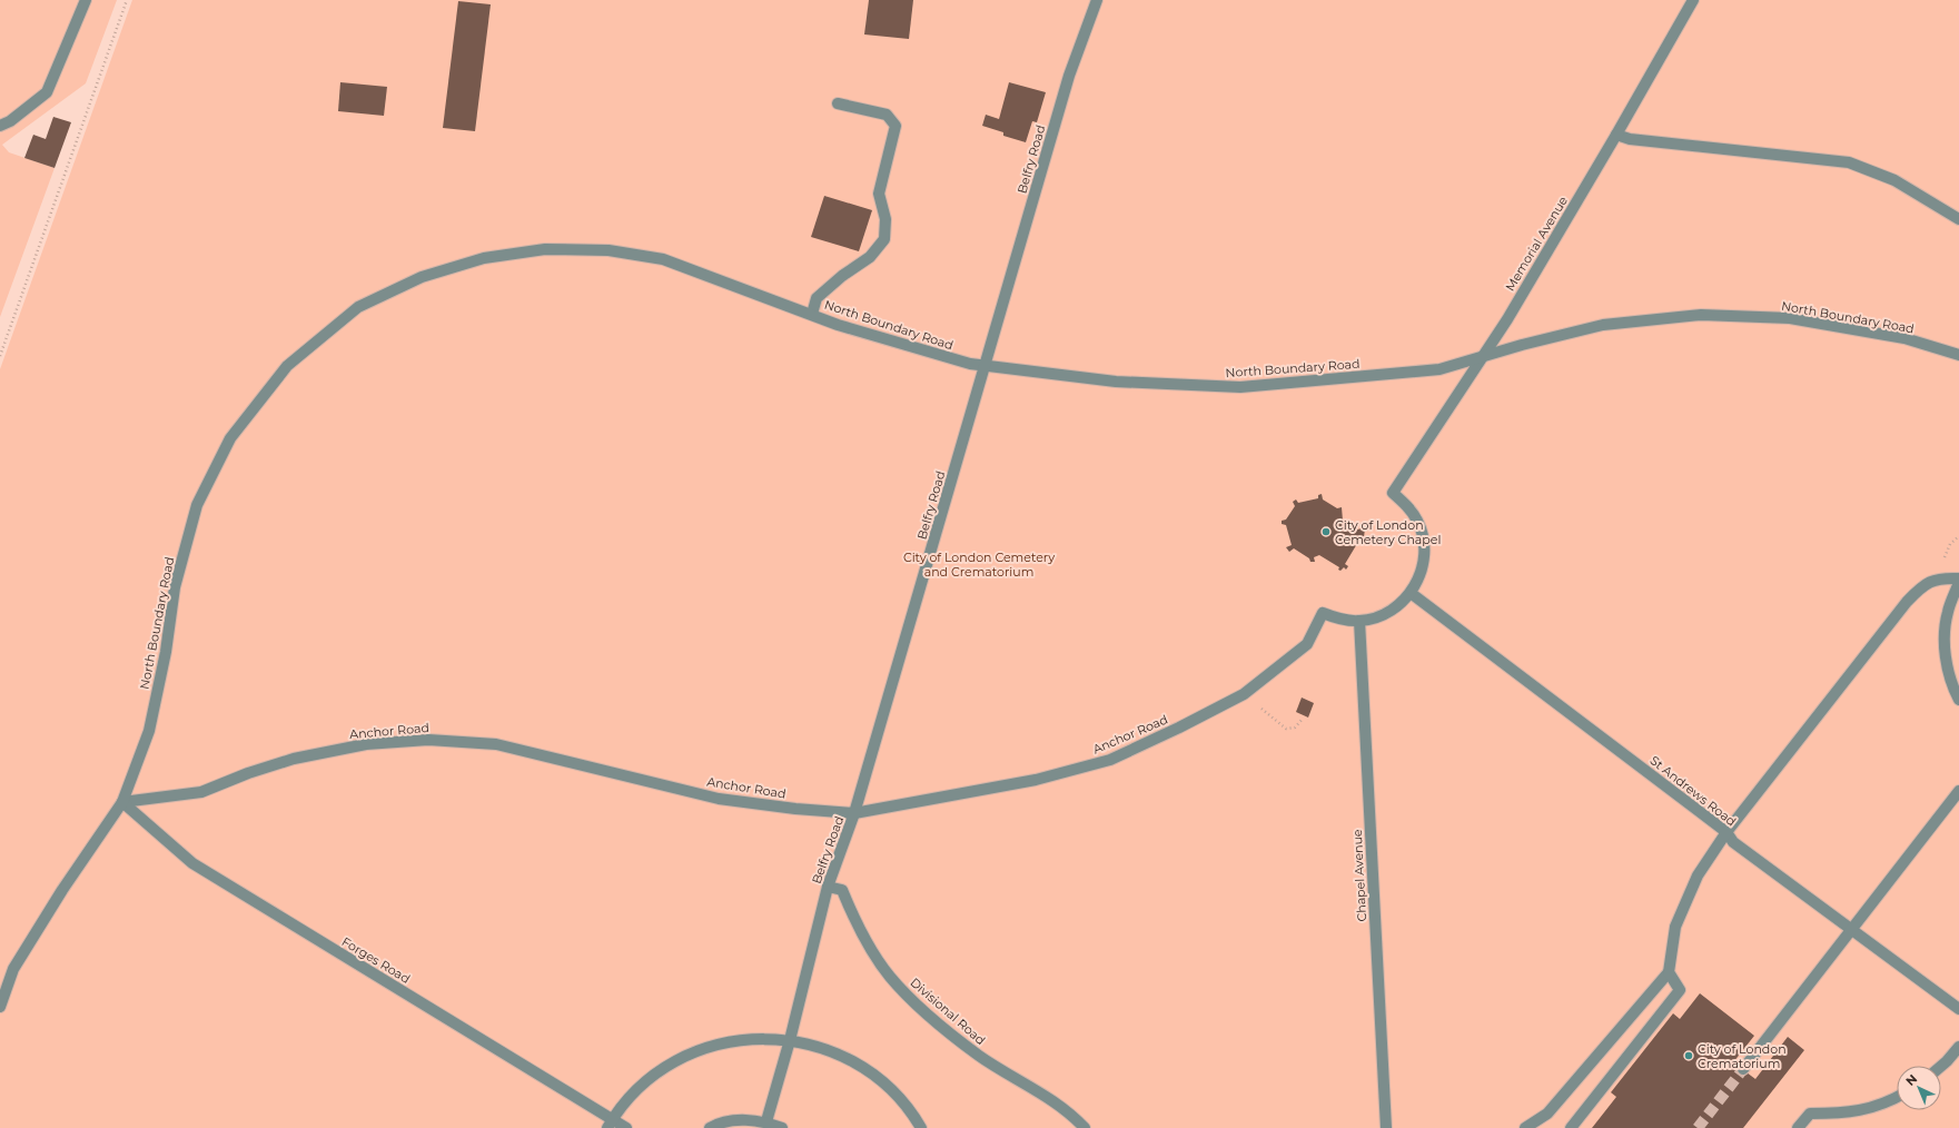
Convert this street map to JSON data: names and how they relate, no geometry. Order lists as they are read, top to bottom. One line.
{"streets":{"lane":["Belfry Road","Memorial Avenue","North Boundary Road","Anchor Road","St Andrews Road","Chapel Avenue","Forges Road","Divisional Road"]},"crossings":[["Belfry Road","North Boundary Road"],["Belfry Road","Anchor Road"],["Belfry Road","Divisional Road"],["Memorial Avenue","North Boundary Road"],["Memorial Avenue","St Andrews Road"],["North Boundary Road","Anchor Road"],["North Boundary Road","Forges Road"],["Anchor Road","Chapel Avenue"],["Anchor Road","Forges Road"]],"parks":["City of London Cemetery and Crematorium"],"places":["City of London Cemetery Chapel","City of London Crematorium"],"north":"top left"}
